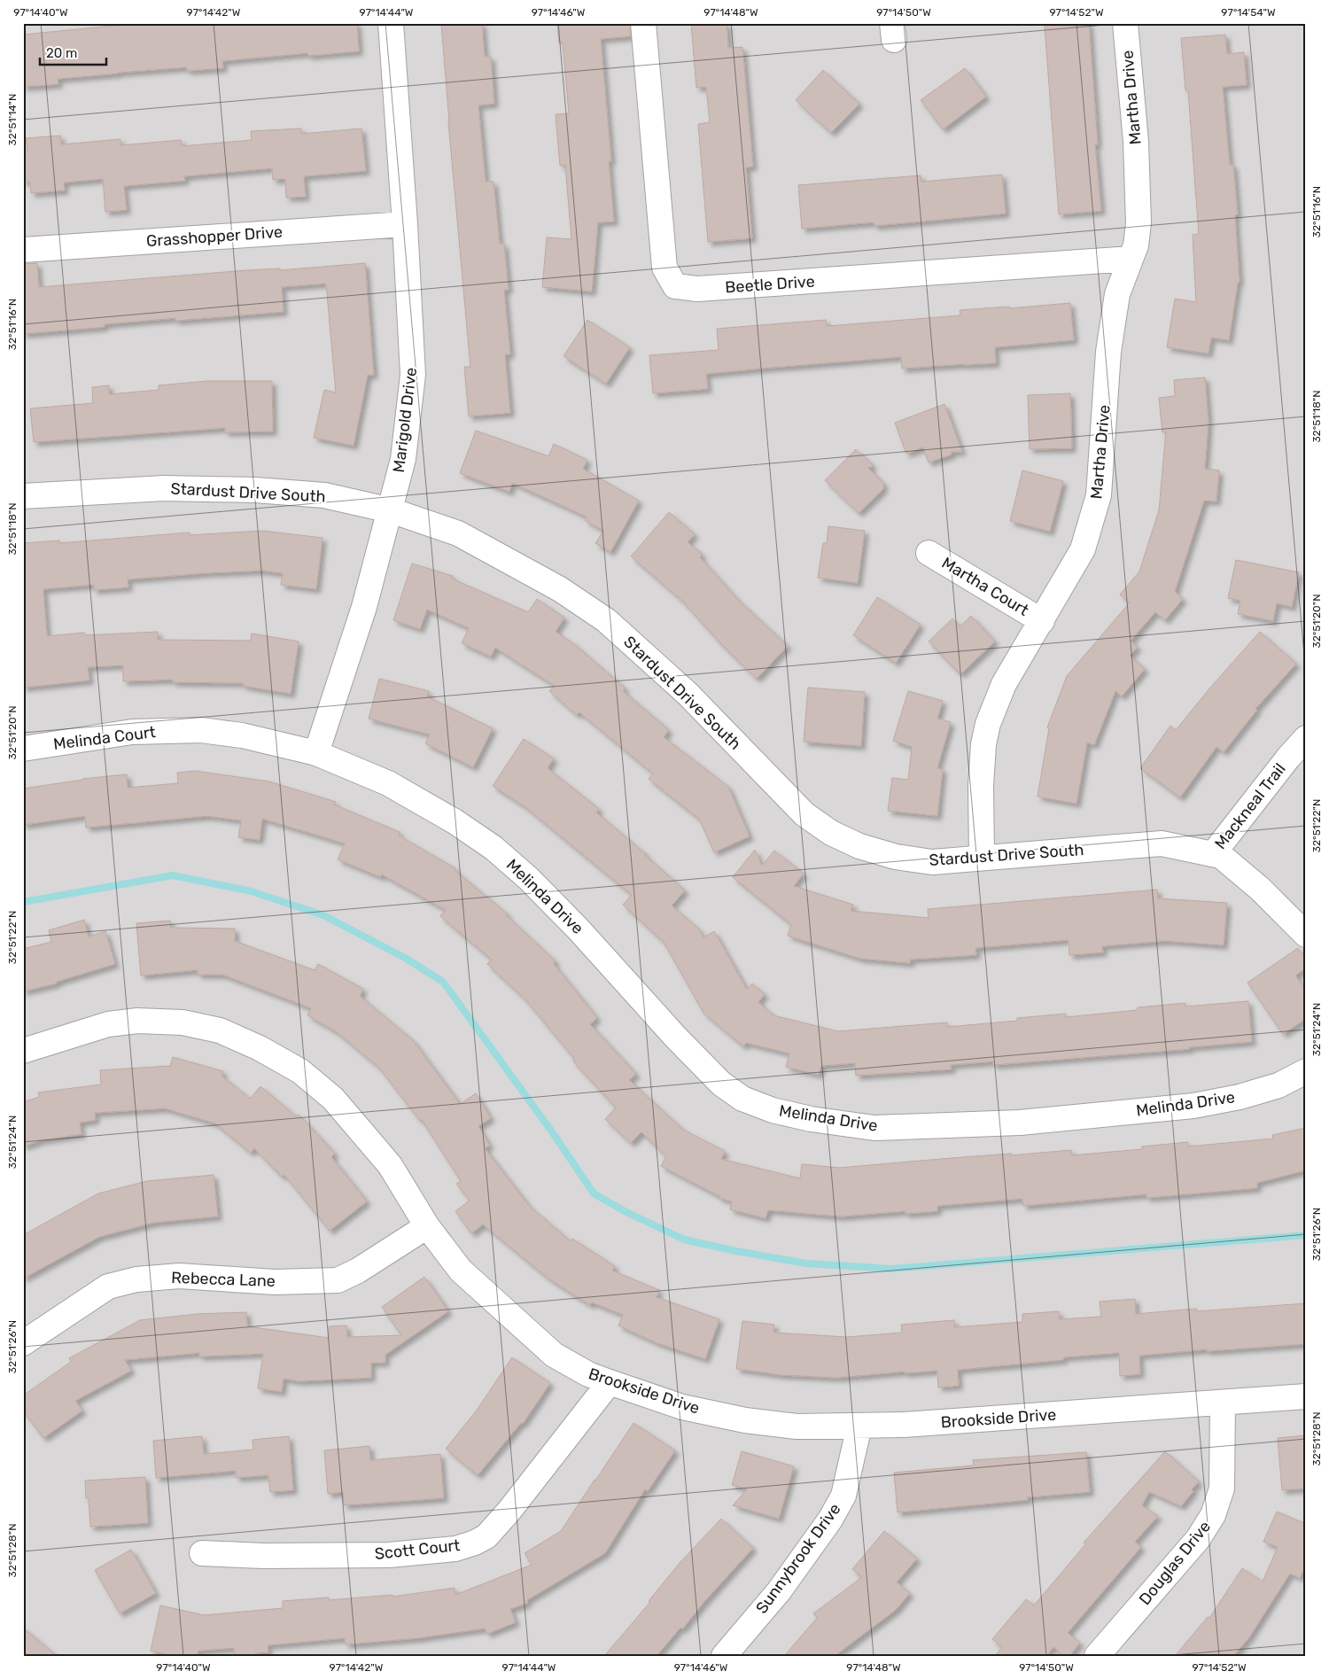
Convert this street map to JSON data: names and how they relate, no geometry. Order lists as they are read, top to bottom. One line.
{"streets":{"street":["Martha Drive","Grasshopper Drive","Beetle Drive","Marigold Drive","Stardust Drive South","Martha Court","Melinda Court","Mackneal Trail","Melinda Drive","Rebecca Lane","Brookside Drive","Scott Court","Sunnybrook Drive","Douglas Drive"]},"crossings":[["Martha Drive","Beetle Drive"],["Martha Drive","Stardust Drive South"],["Martha Drive","Martha Court"],["Grasshopper Drive","Marigold Drive"],["Marigold Drive","Stardust Drive South"],["Marigold Drive","Melinda Court"],["Marigold Drive","Melinda Drive"],["Stardust Drive South","Mackneal Trail"],["Melinda Court","Melinda Drive"],["Rebecca Lane","Brookside Drive"],["Brookside Drive","Scott Court"],["Brookside Drive","Sunnybrook Drive"],["Brookside Drive","Douglas Drive"]],"scale_bar":"20 m","coordinates":["97°14'40\"W","97°14'42\"W","97°14'44\"W","97°14'46\"W","97°14'48\"W","97°14'50\"W","97°14'52\"W","97°14'54\"W","32°51'14\"N","32°51'16\"N","32°51'18\"N","32°51'20\"N","32°51'22\"N","32°51'24\"N","32°51'26\"N","32°51'28\"N"]}
